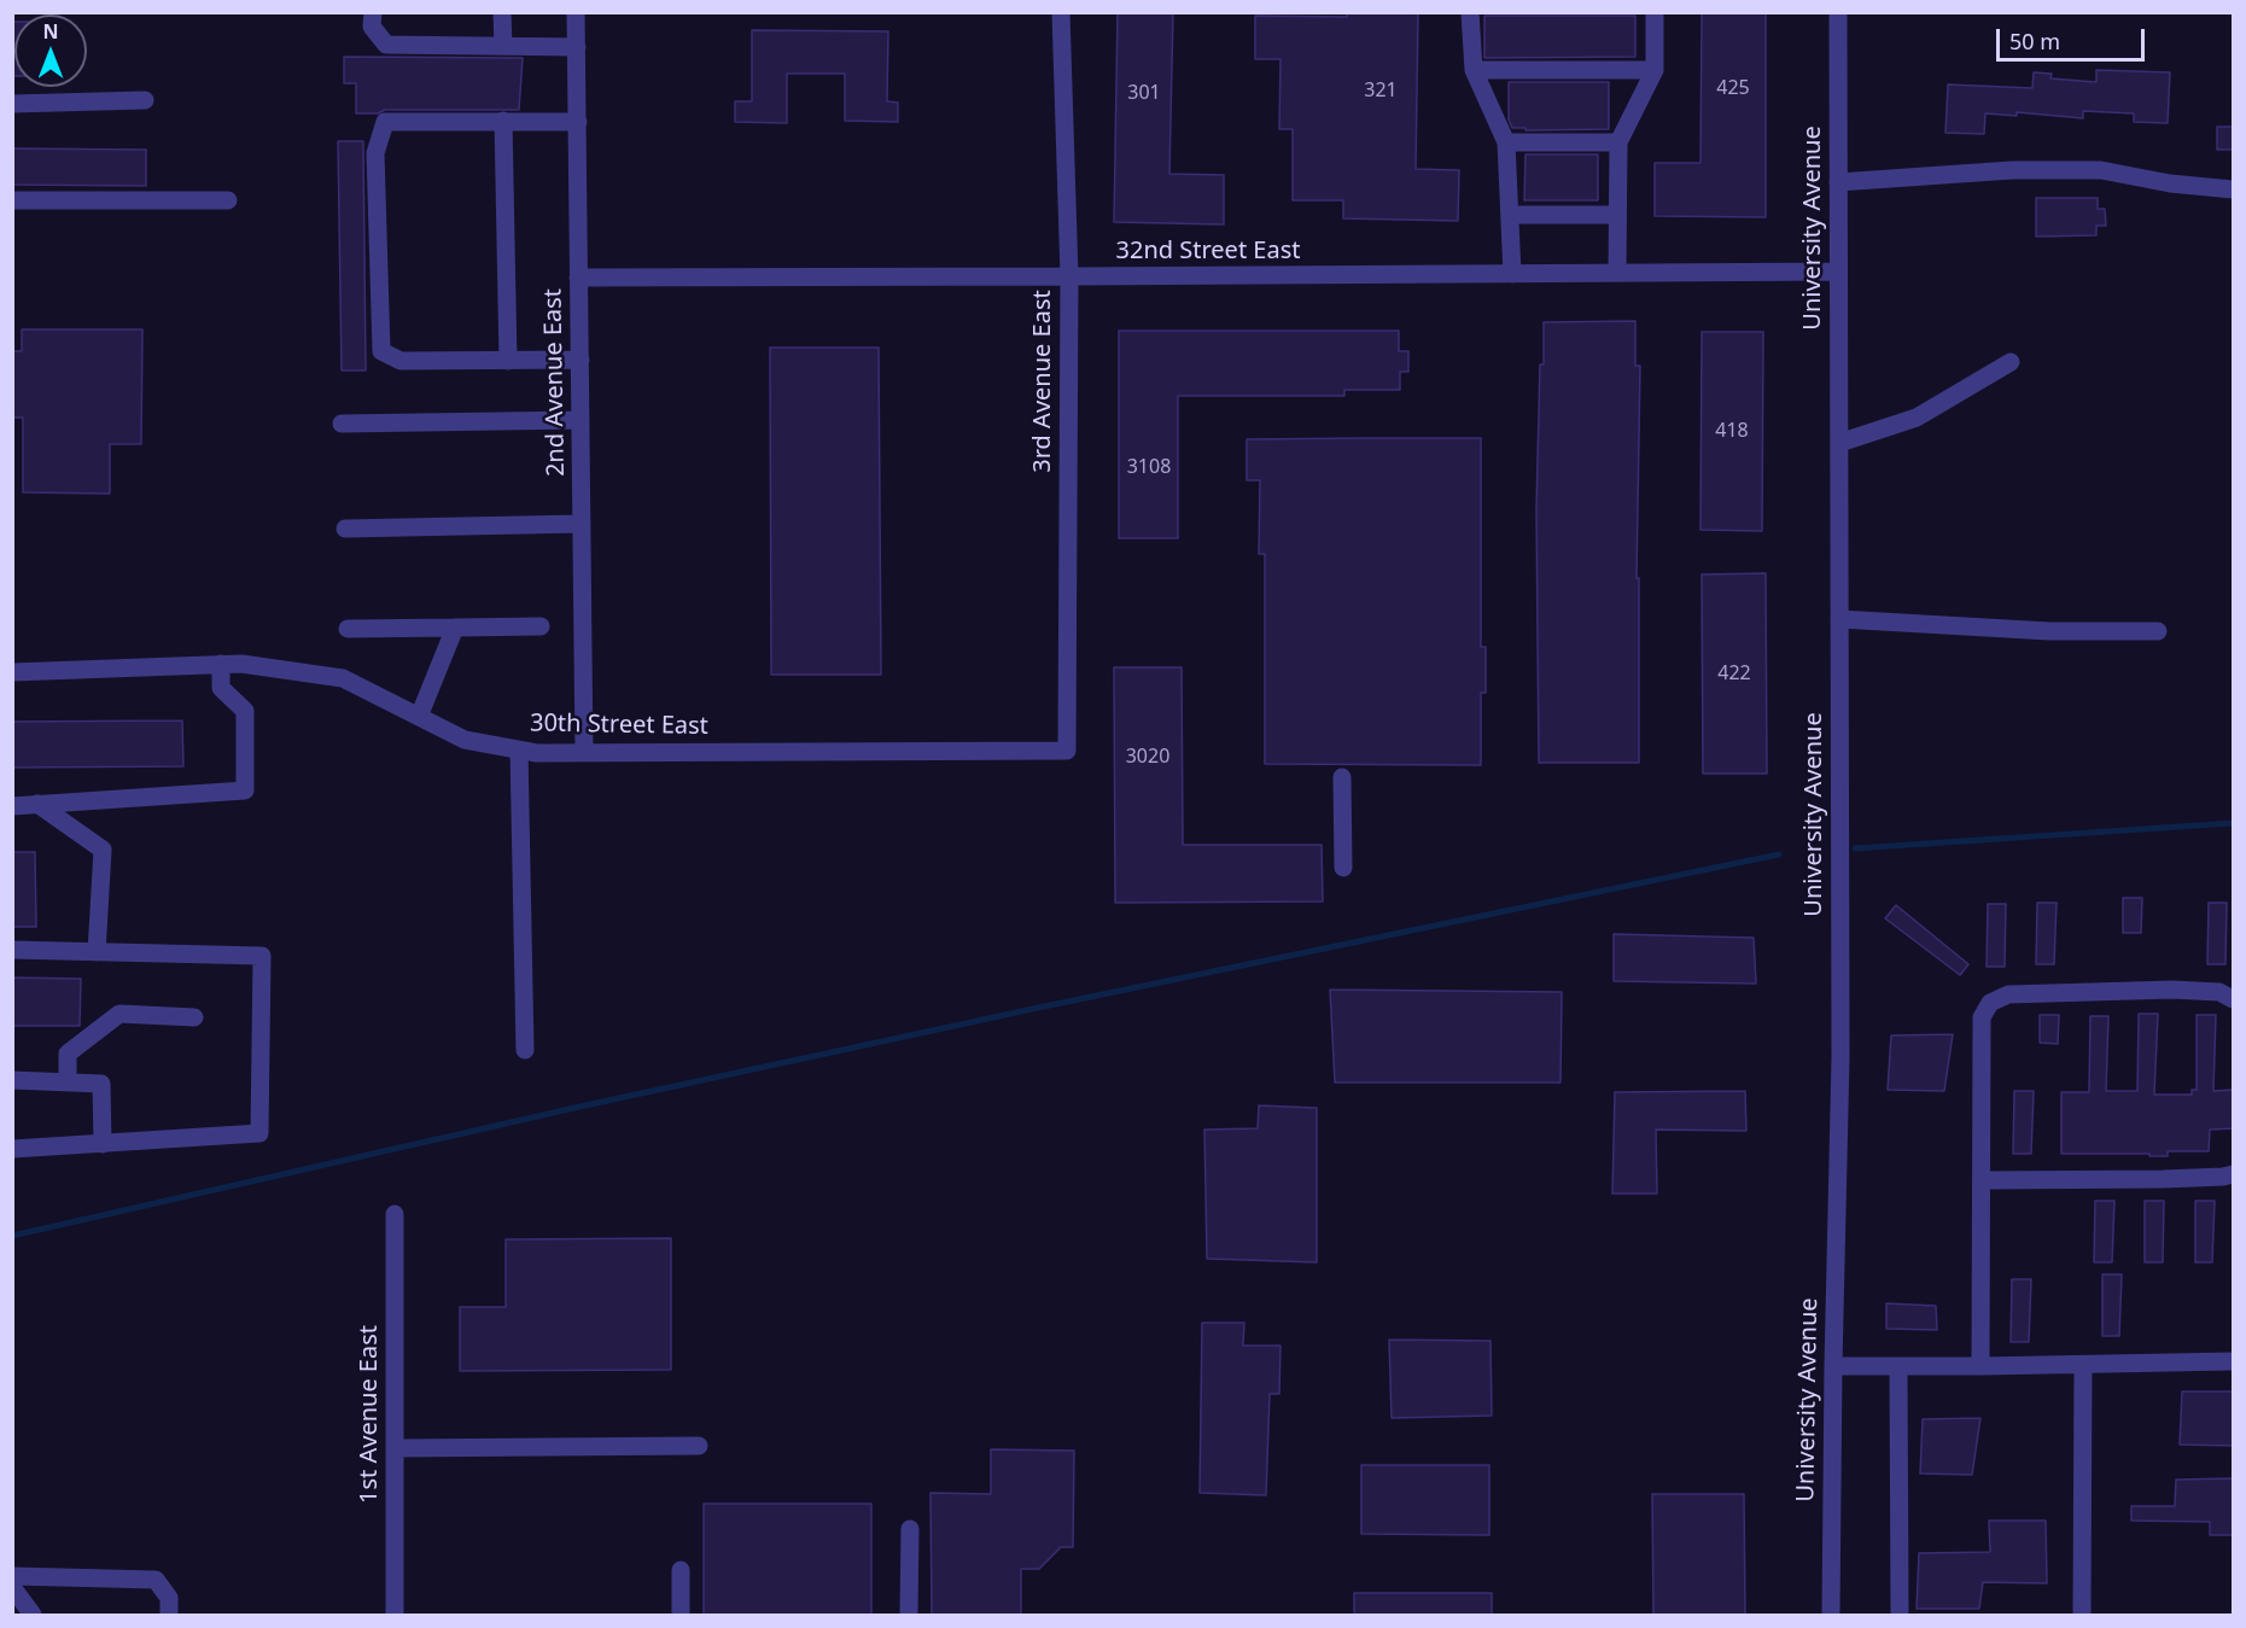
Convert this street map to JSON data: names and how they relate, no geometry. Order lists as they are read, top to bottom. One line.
{"streets":{"street":["University Avenue","32nd Street East","3rd Avenue East","2nd Avenue East","30th Street East","1st Avenue East"]},"crossings":[["University Avenue","32nd Street East"],["32nd Street East","3rd Avenue East"],["32nd Street East","2nd Avenue East"],["3rd Avenue East","30th Street East"],["2nd Avenue East","30th Street East"]],"house_numbers":["425","321","301","418","3108","422","3020"],"scale_bar":"50 m","north":"top"}
